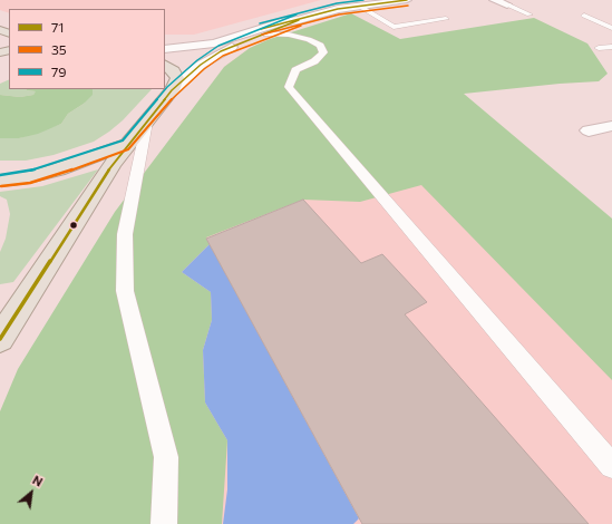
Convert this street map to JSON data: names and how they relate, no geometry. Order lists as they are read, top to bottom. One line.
{"lines":["transit line 71","transit line 79","transit line 35"],"legend":["71","35","79"],"north":"top right"}
